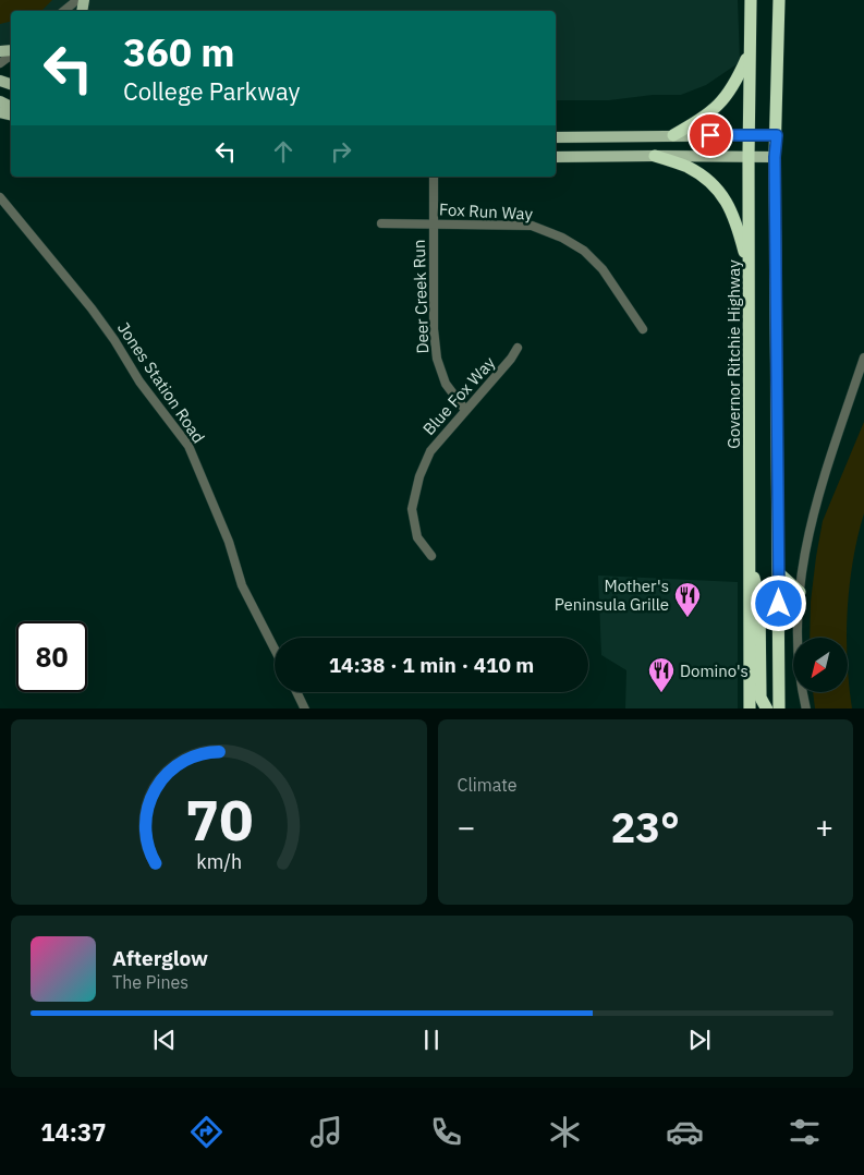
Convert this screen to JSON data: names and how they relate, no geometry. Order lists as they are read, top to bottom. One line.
{"streets":{"highway":["Governor Ritchie Highway"],"street":["Fox Run Way","Deer Creek Run","Jones Station Road","Blue Fox Way"]},"crossings":[["Fox Run Way","Deer Creek Run"],["Deer Creek Run","Blue Fox Way"]],"places":{"restaurant":["Mother's Peninsula Grille","Domino's"]},"north":"bottom left","page":{"turn":["360 m","College Parkway"],"limit":"80","trip":"14:38 · 1 min · 410 m","tile":"Climate","heat":["−","23°","+"],"song":["Afterglow","The Pines"],"tabs":"14:37","gauge":["70","km/h"]}}
